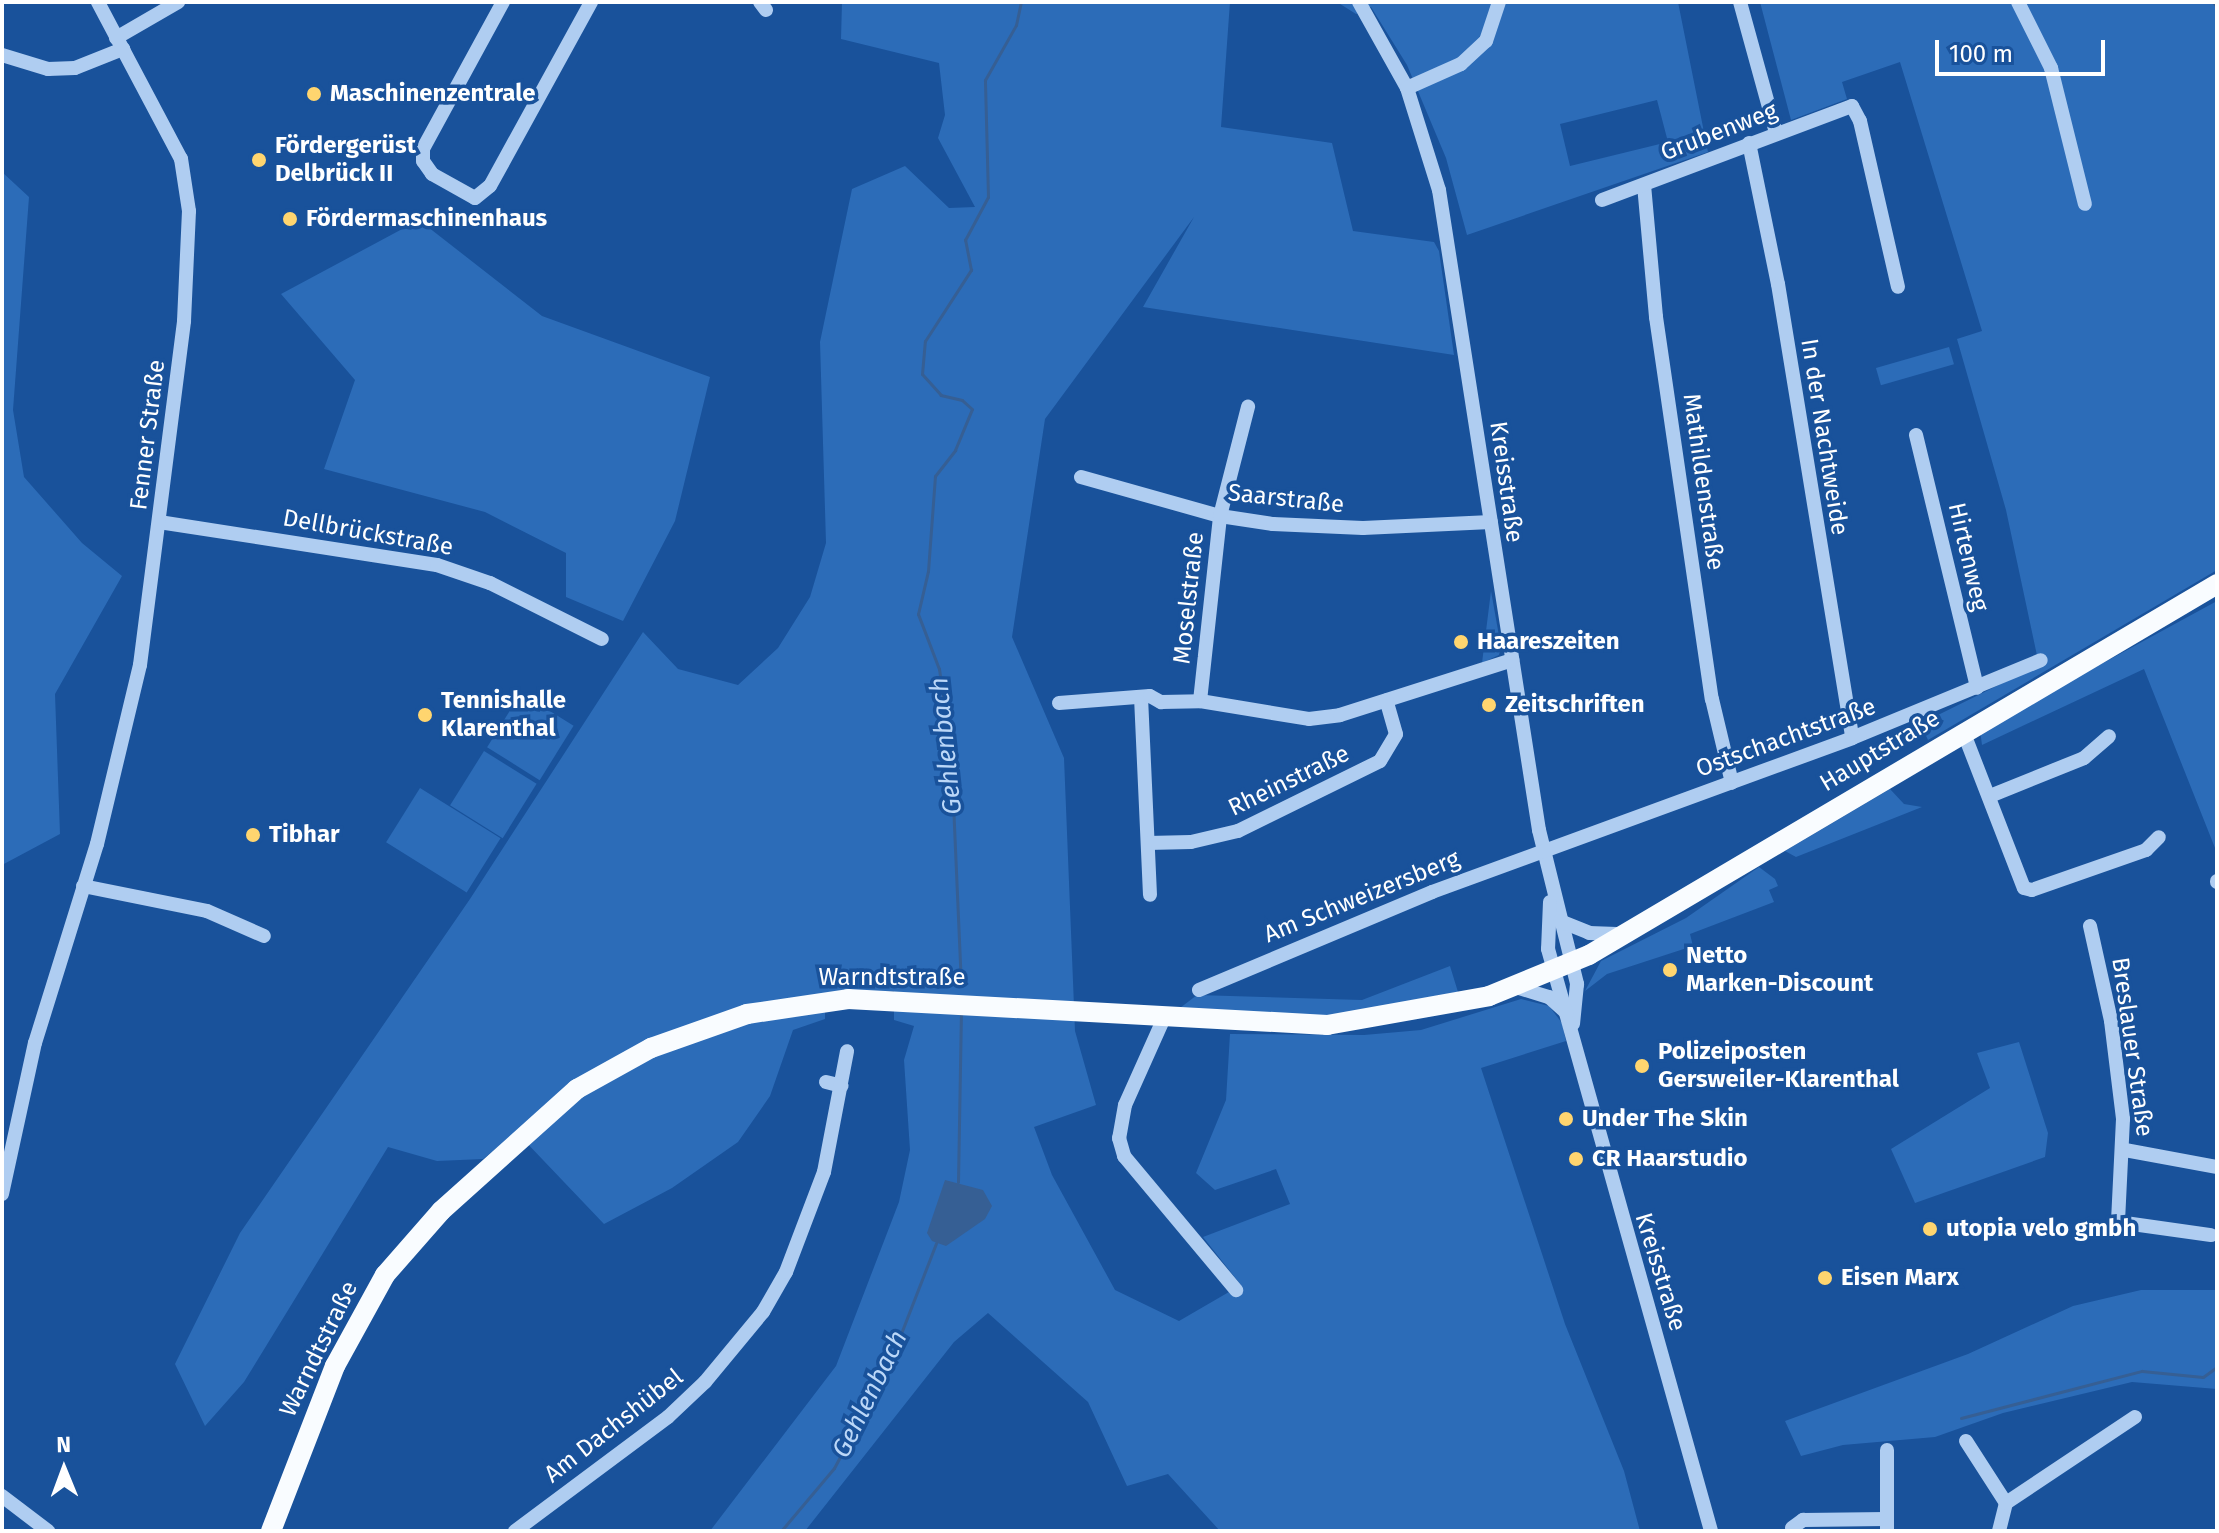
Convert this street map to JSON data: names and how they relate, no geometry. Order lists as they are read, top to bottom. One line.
{"streets":{"main road":["Hauptstraße","Warndtstraße"],"street":["Grubenweg","Fenner Straße","In der Nachtweide","Kreisstraße","Mathildenstraße","Saarstraße","Dellbrückstraße","Hirtenweg","Moselstraße","Ostschachtstraße","Rheinstraße","Am Schweizersberg","Breslauer Straße","Am Dachshübel"]},"crossings":[["Grubenweg","In der Nachtweide"],["Grubenweg","Mathildenstraße"],["Fenner Straße","Dellbrückstraße"],["In der Nachtweide","Ostschachtstraße"],["Kreisstraße","Saarstraße"],["Kreisstraße","Ostschachtstraße"],["Kreisstraße","Hauptstraße"],["Kreisstraße","Rheinstraße"],["Kreisstraße","Am Schweizersberg"],["Kreisstraße","Warndtstraße"],["Mathildenstraße","Ostschachtstraße"],["Saarstraße","Moselstraße"],["Hirtenweg","Ostschachtstraße"],["Moselstraße","Rheinstraße"],["Ostschachtstraße","Am Schweizersberg"],["Hauptstraße","Warndtstraße"]],"water":["Gehlenbach"],"places":["Maschinenzentrale","Fördergerüst Delbrück II","Fördermaschinenhaus","Haareszeiten","Zeitschriften","Tennishalle Klarenthal","Tibhar","Netto Marken-Discount","Polizeiposten Gersweiler-Klarenthal","Under The Skin","CR Haarstudio","utopia velo gmbh","Eisen Marx"],"scale_bar":"100 m","north":"top"}
